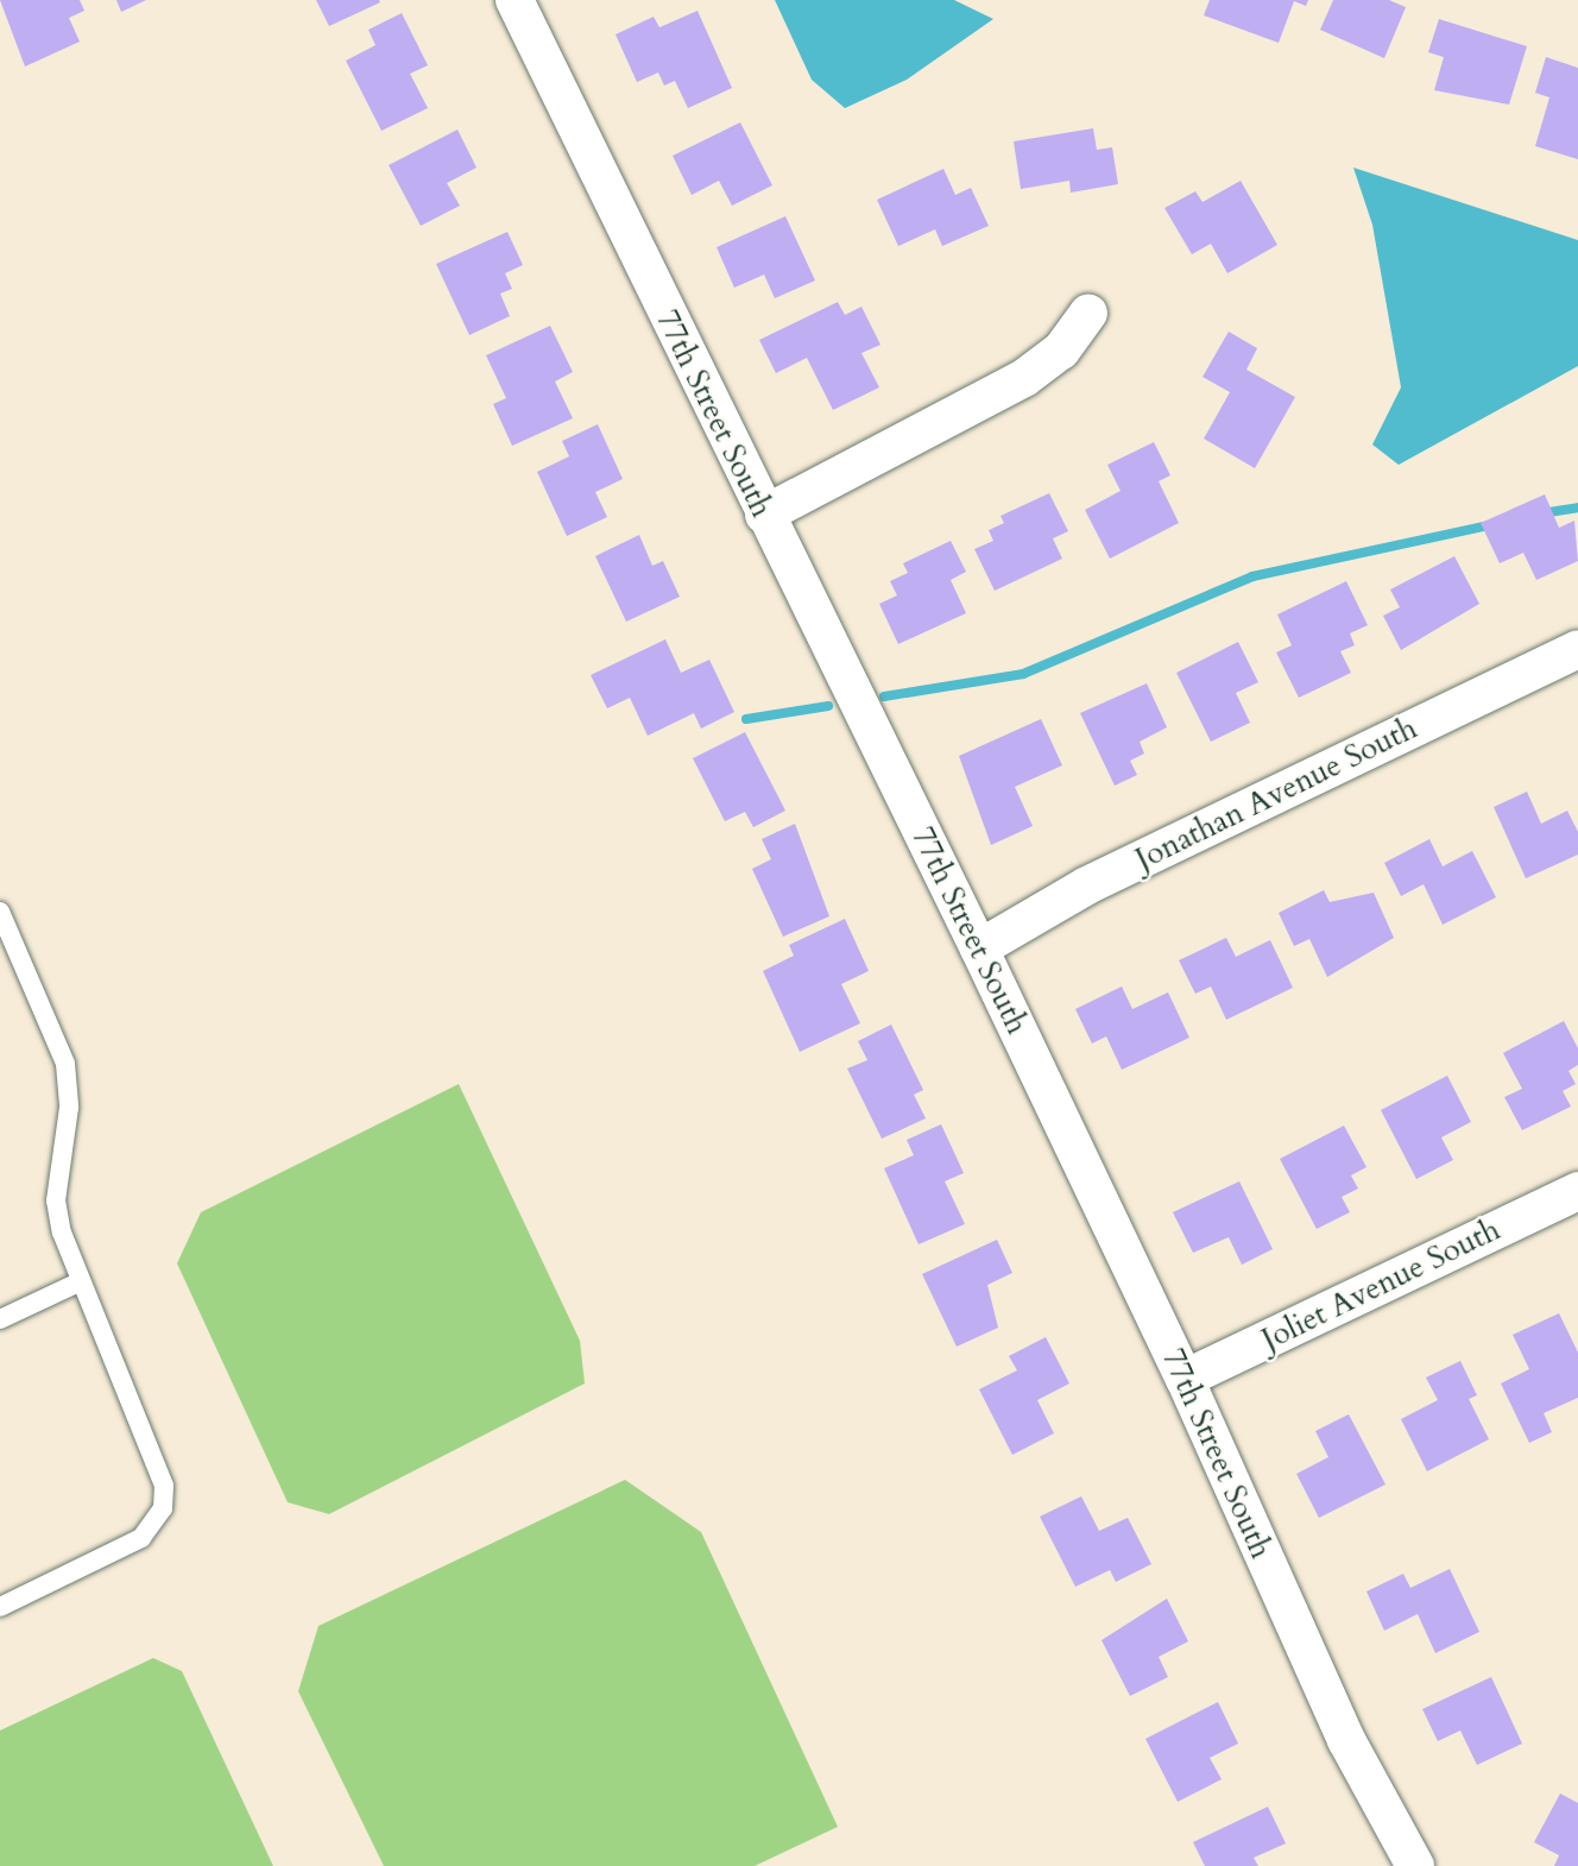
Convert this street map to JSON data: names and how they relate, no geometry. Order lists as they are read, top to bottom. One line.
{"streets":{"street":["77th Street South","Jonathan Avenue South","Joliet Avenue South"]},"crossings":[["77th Street South","Jonathan Avenue South"],["77th Street South","Joliet Avenue South"]]}
